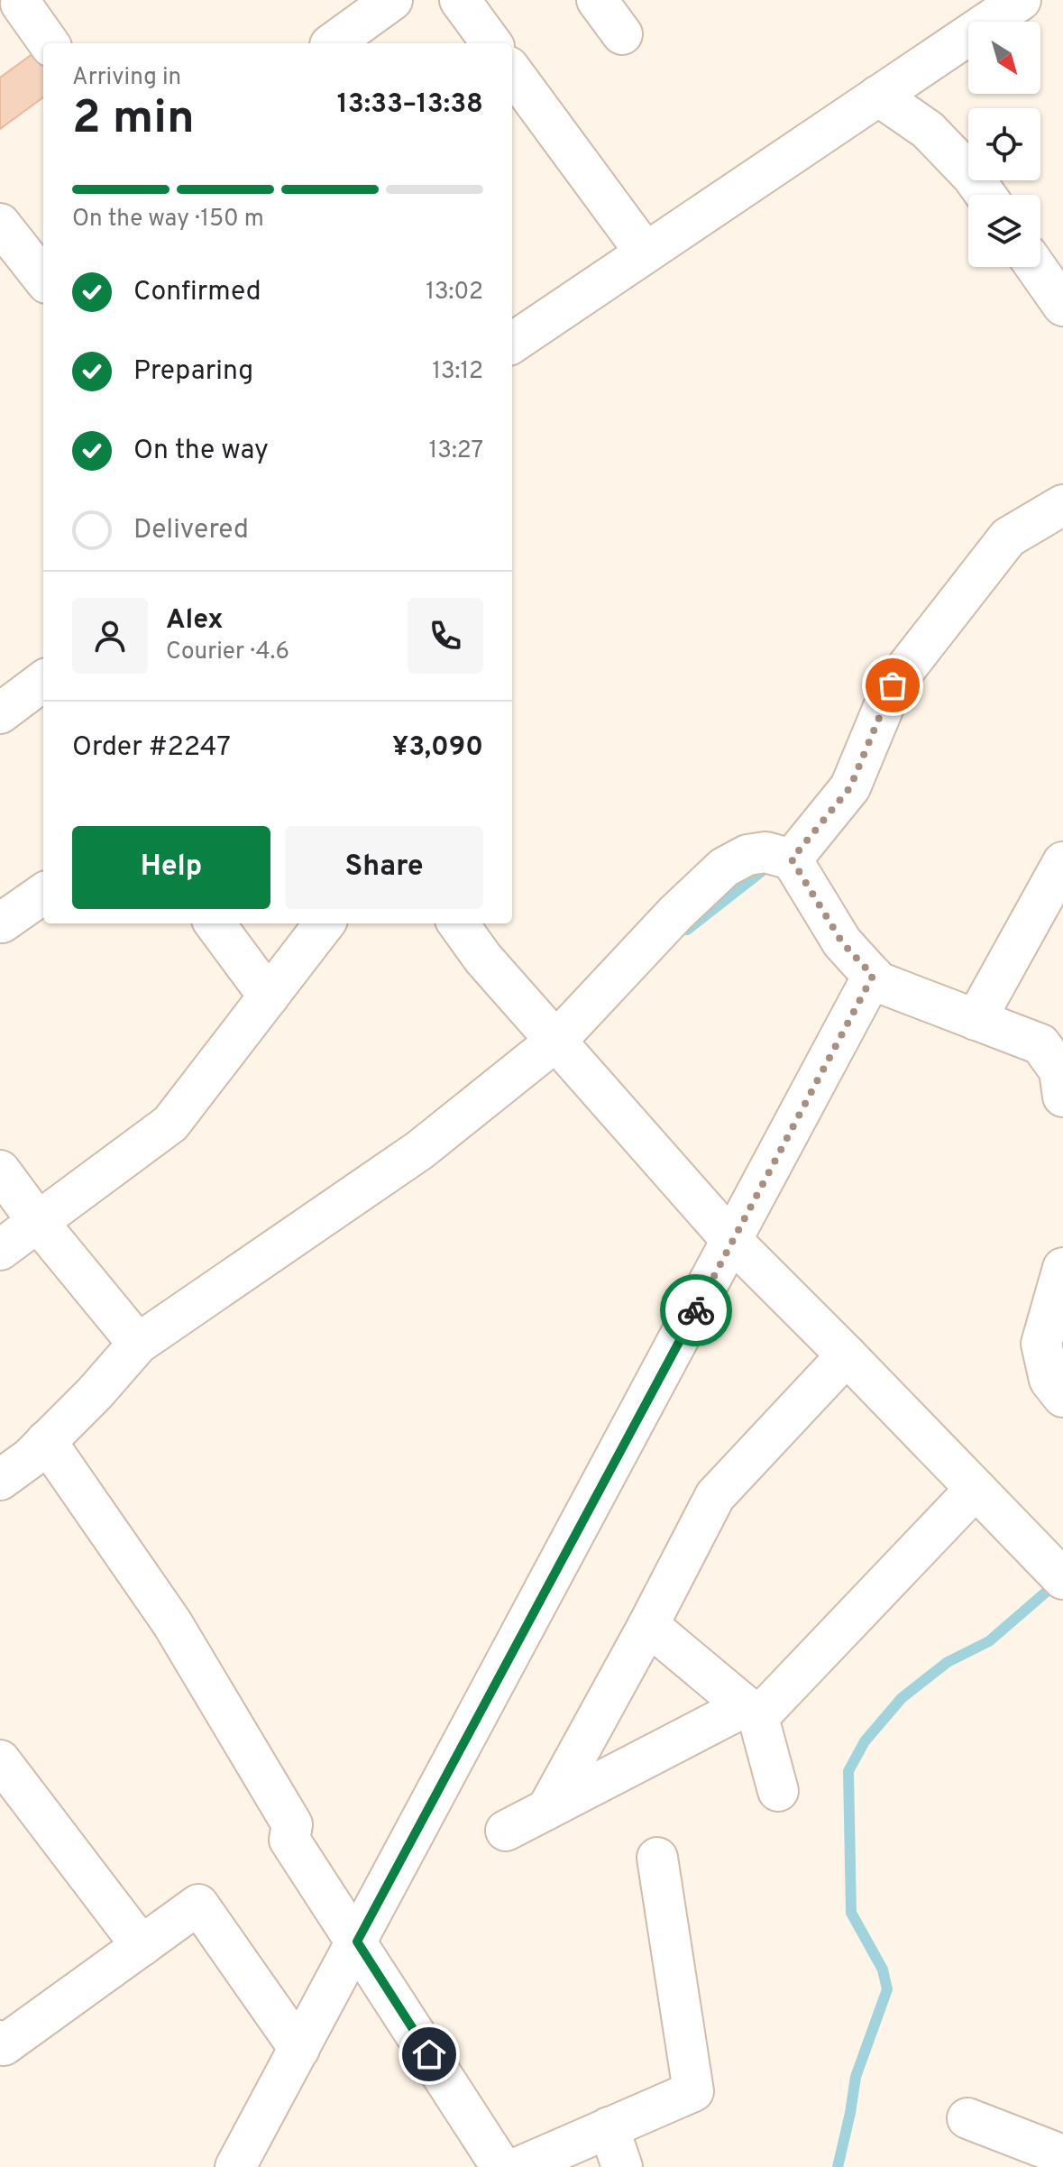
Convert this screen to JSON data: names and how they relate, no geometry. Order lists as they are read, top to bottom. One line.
{"north":"bottom right","page":{"heading":["2 min","Arriving in","13:33–13:38"],"panel":["Alex","Courier · 4.6","Order #2247","¥3,090"],"bar":"On the way · 150 m","list":[["Confirmed","13:02"],["Preparing","13:12"],["On the way","13:27"],"Delivered"],"buttons":["Help","Share"]}}
